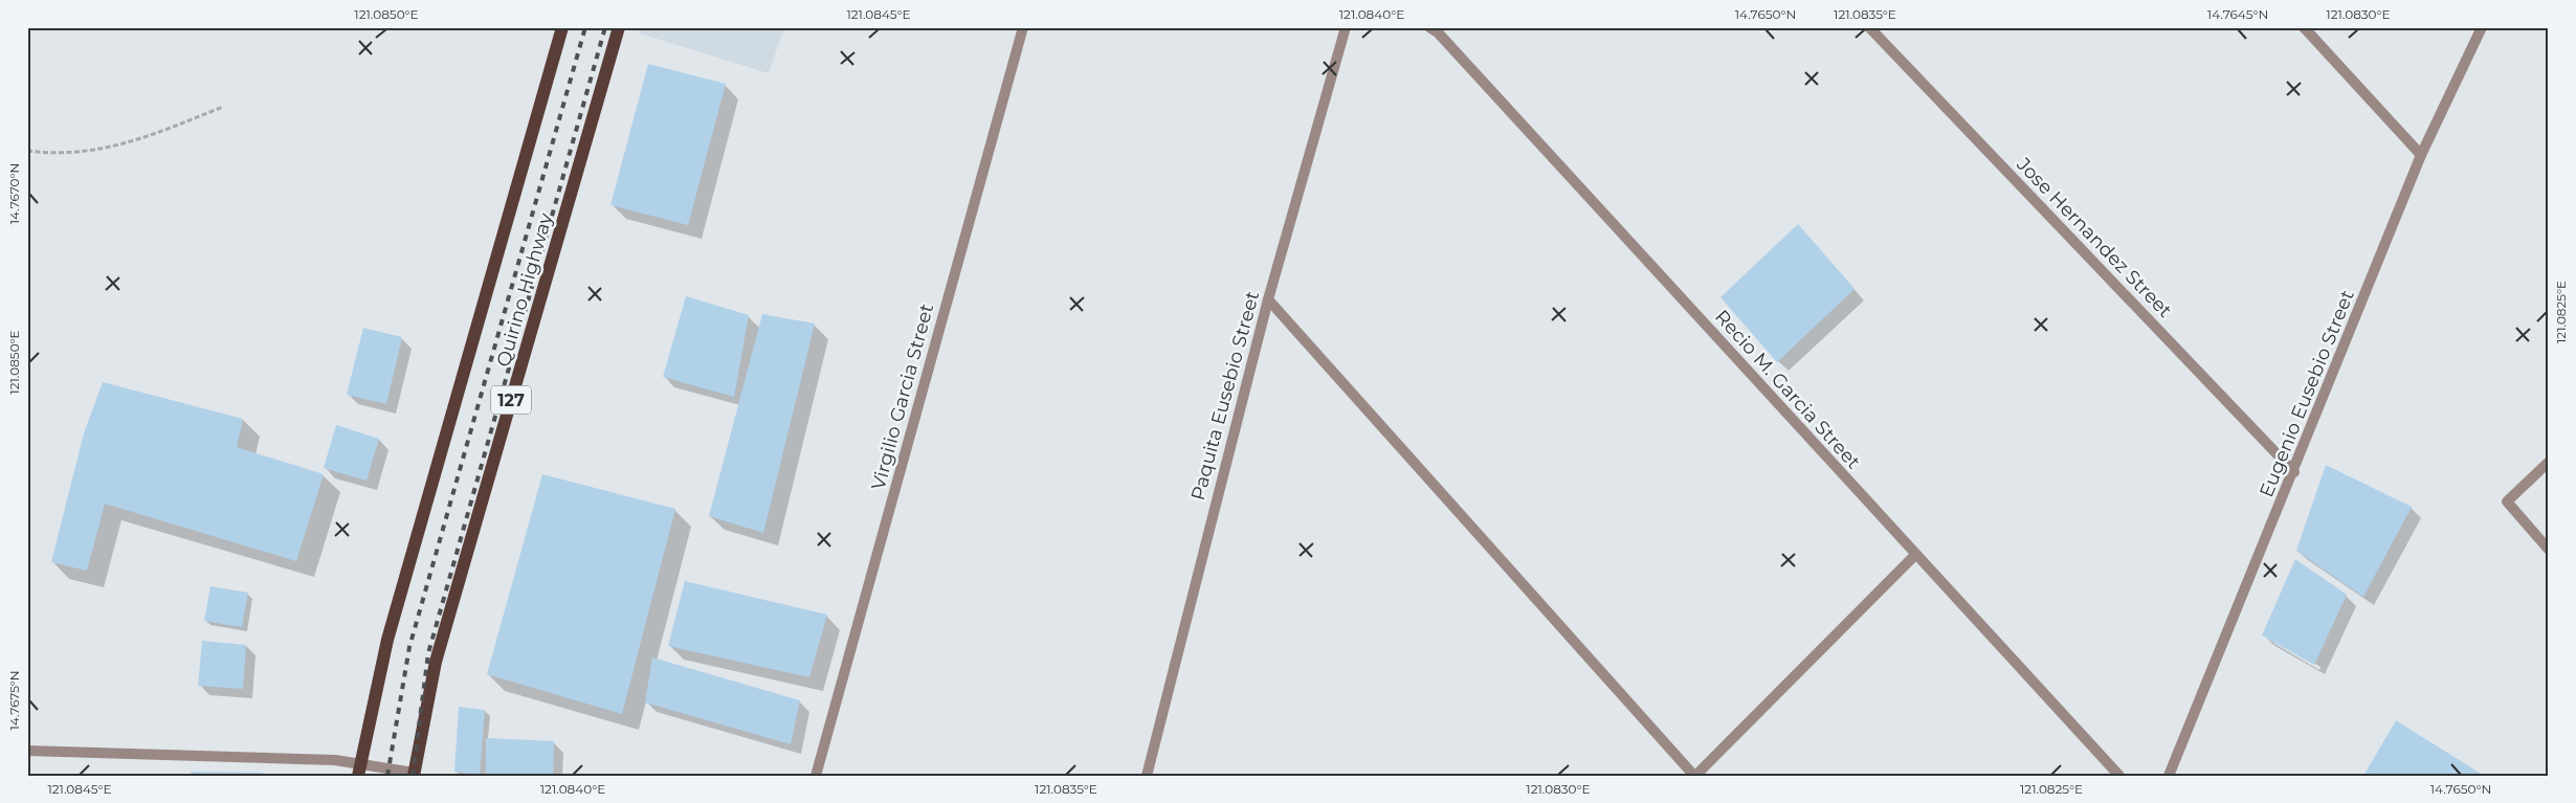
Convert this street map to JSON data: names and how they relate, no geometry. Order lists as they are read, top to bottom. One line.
{"streets":{"main road":["Quirino Highway","127"],"street":["Jose Hernandez Street","Recio M. Garcia Street","Eugenio Eusebio Street","Paquita Eusebio Street","Virgilio Garcia Street"]},"crossings":[["Jose Hernandez Street","Eugenio Eusebio Street"]],"coordinates":["121.0850°E","121.0845°E","121.0840°E","14.7650°N","121.0835°E","14.7645°N","121.0830°E","14.7670°N","121.0825°E","14.7675°N"]}
